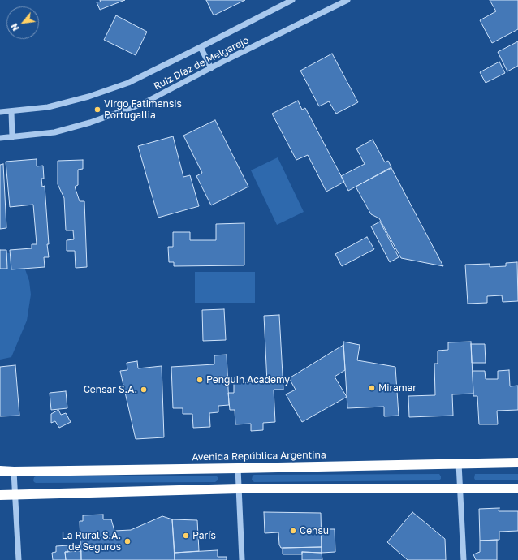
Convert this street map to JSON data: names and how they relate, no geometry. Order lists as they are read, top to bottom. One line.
{"streets":{"highway":["Avenida República Argentina"],"street":["Ruiz Díaz de Melgarejo"]},"places":["Virgo Fatimensis Portugallia","Penguin Academy","Miramar","Censar S.A.","Censu","París","La Rural S.A. de Seguros"],"north":"bottom left"}
